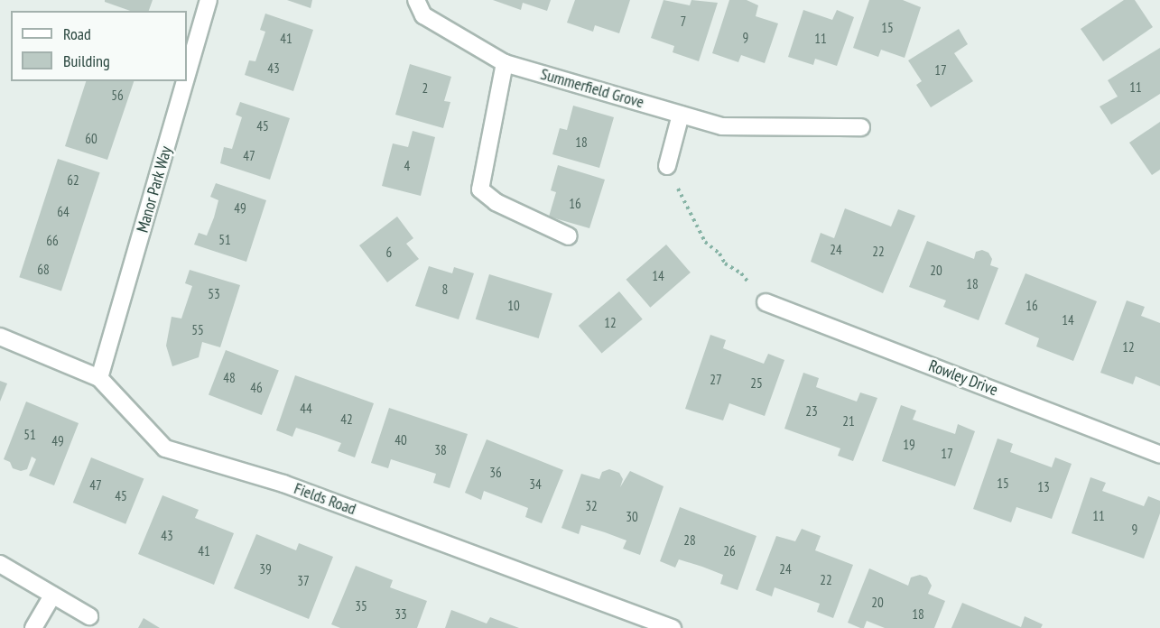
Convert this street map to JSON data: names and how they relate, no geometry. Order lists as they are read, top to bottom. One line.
{"streets":{"street":["Summerfield Grove","Manor Park Way","Rowley Drive","Fields Road"]},"crossings":[["Manor Park Way","Fields Road"]],"house_numbers":["7","15","9","41","11","43","17","11","2","56","45","60","18","47","4","62","16","49","64","51","66","24","22","6","68","20","14","18","8","53","10","16","14","12","55","12","48","27","25","46","44","23","42","21","51","40","49","19","38","17","36","15","34","47","13","45","32","11","30","9","43","28","41","26","39","24","22","37","20","35","33","18"],"legend":["Road","Building"]}
